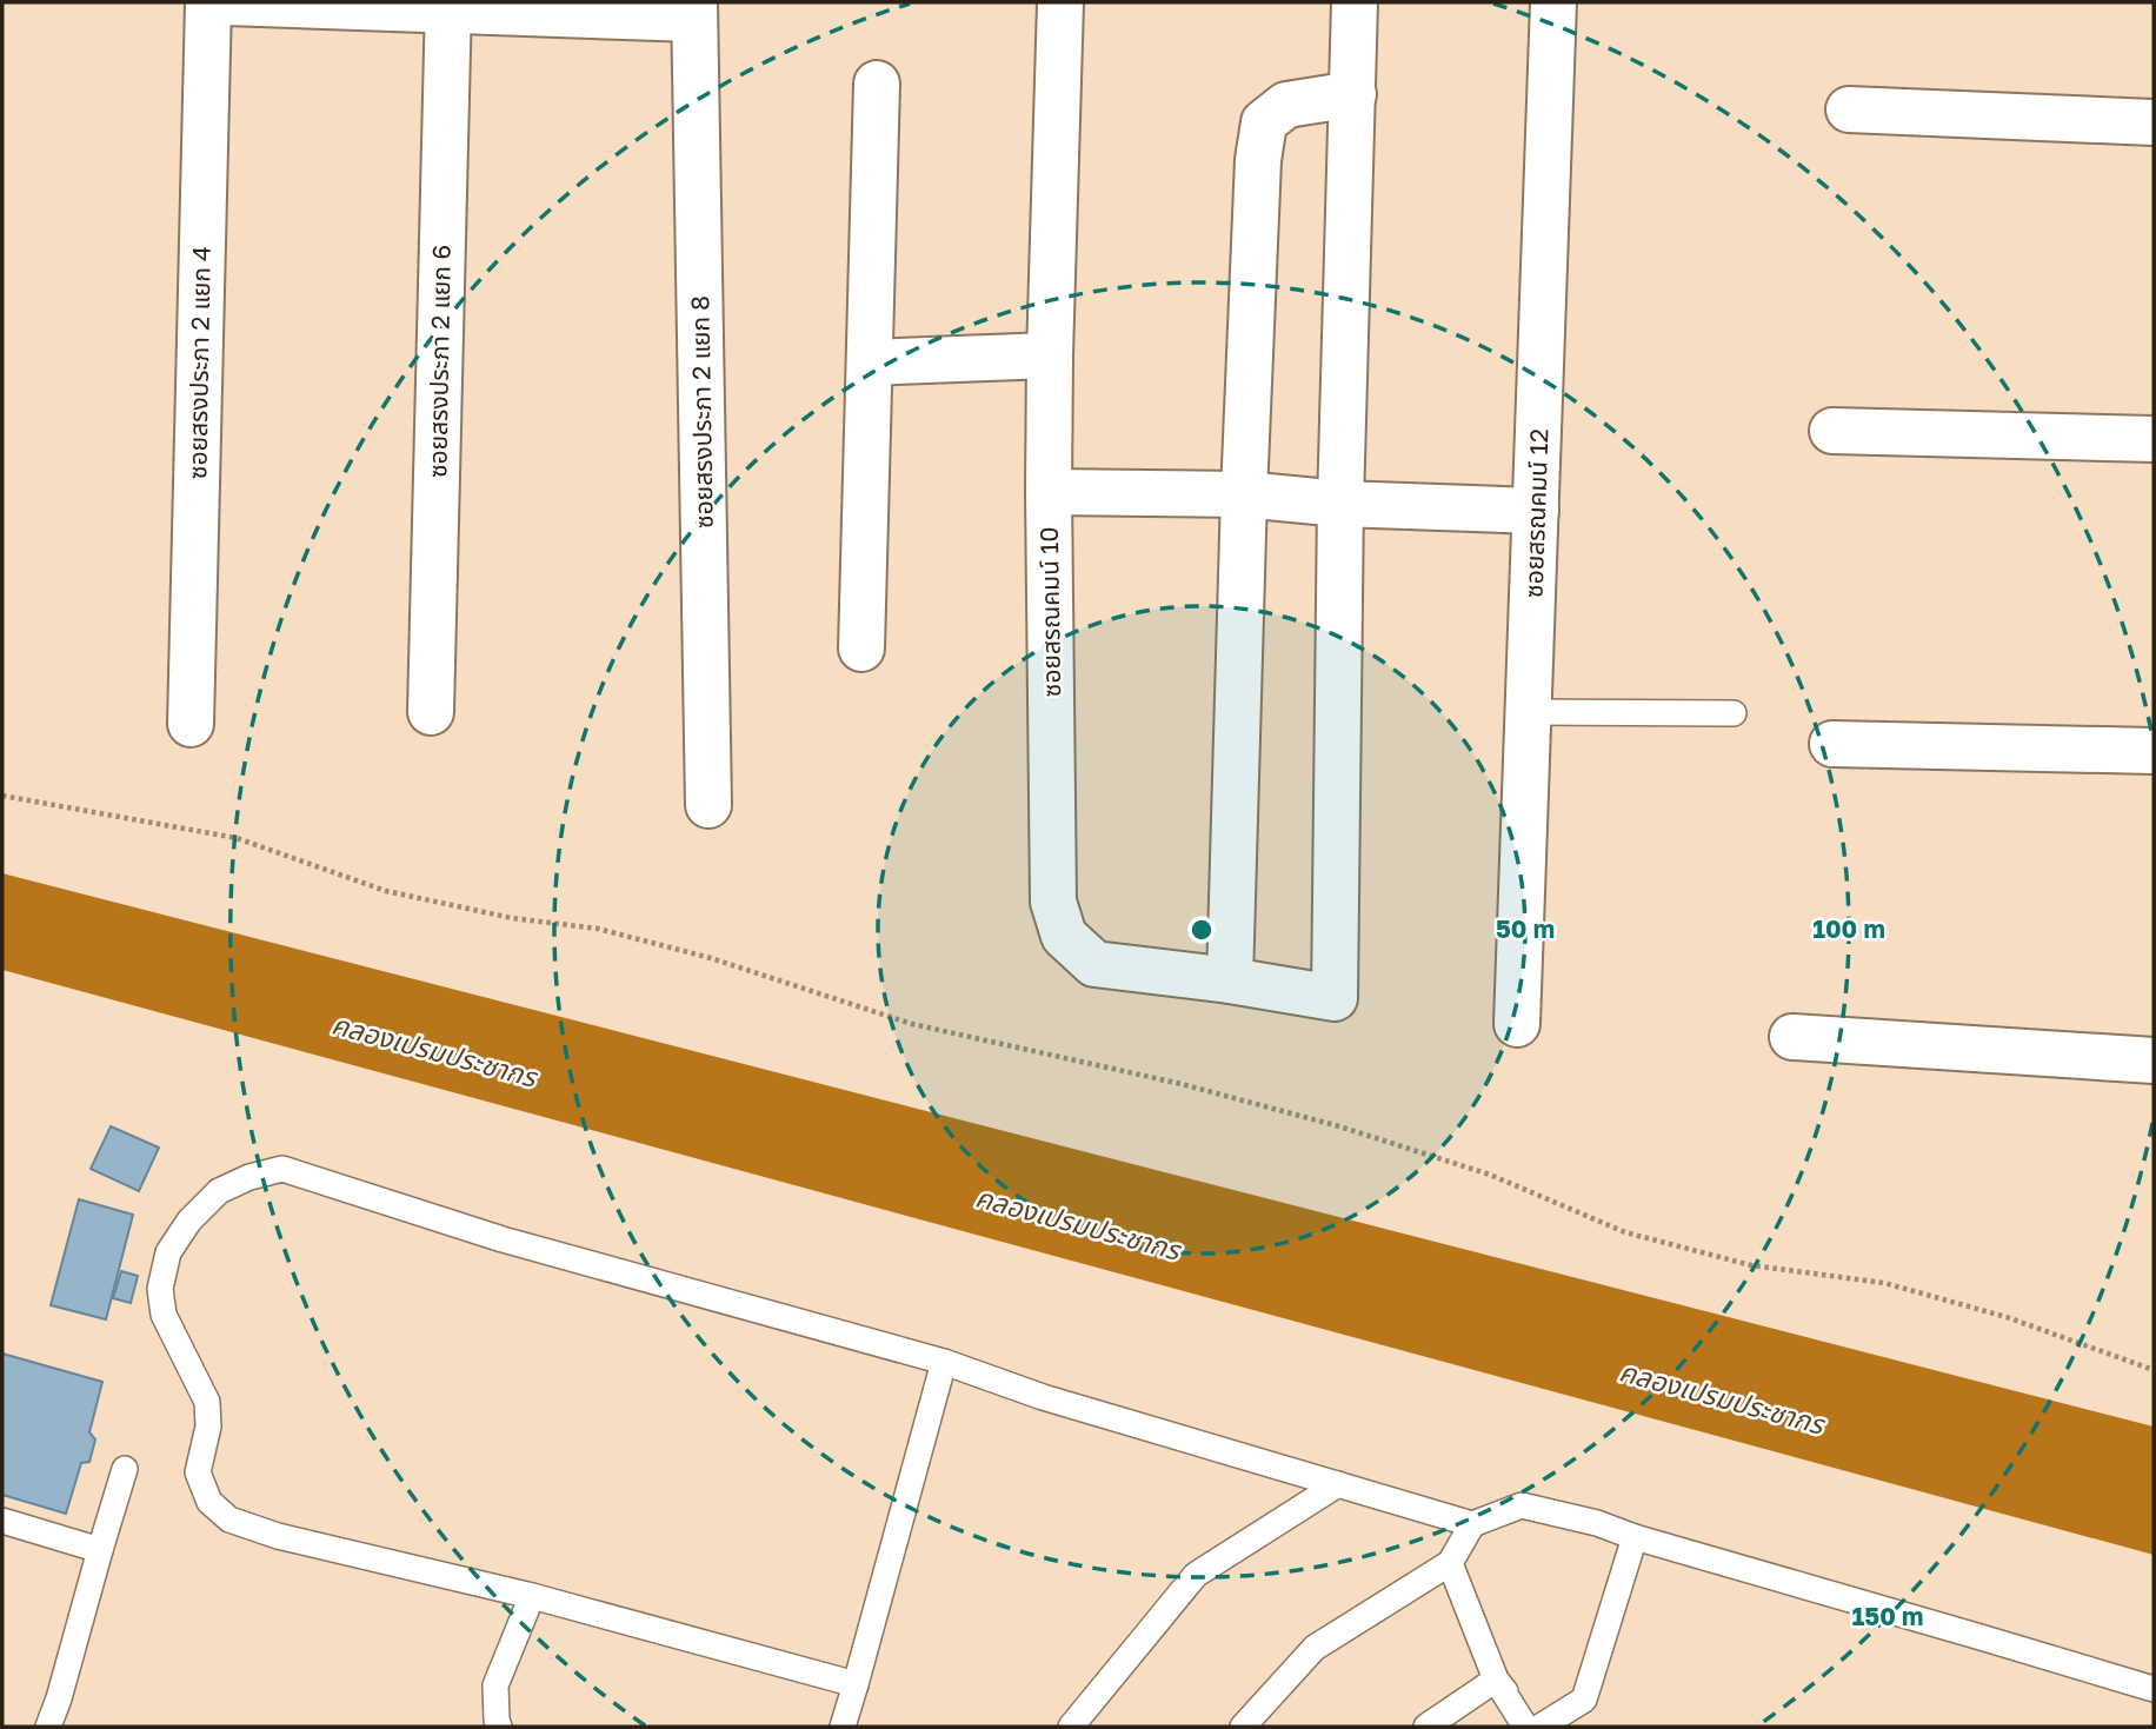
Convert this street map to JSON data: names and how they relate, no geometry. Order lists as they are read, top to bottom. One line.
{"streets":{"street":["ซอยสรงประภา 2 แยก 6","ซอยสรงประภา 2 แยก 4","ซอยสรงประภา 2 แยก 8","ซอยสรณคมน์ 12","ซอยสรณคมน์ 10"]},"water":["คลองเปรมประชากร"],"rings":["50 m","100 m","150 m"]}
